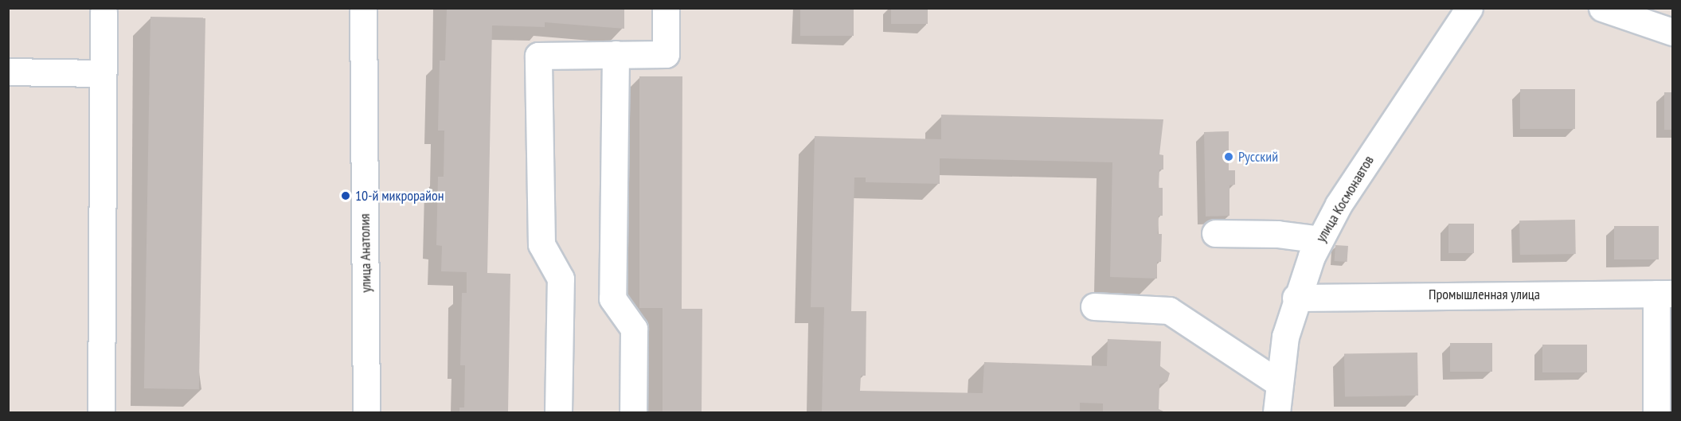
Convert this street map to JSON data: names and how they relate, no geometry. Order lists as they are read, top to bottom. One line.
{"streets":{"street":["улица Космонавтов","улица Анатолия","Промышленная улица"]},"crossings":[["улица Космонавтов","Промышленная улица"]],"places":["Русский","10-й микрорайон"]}
